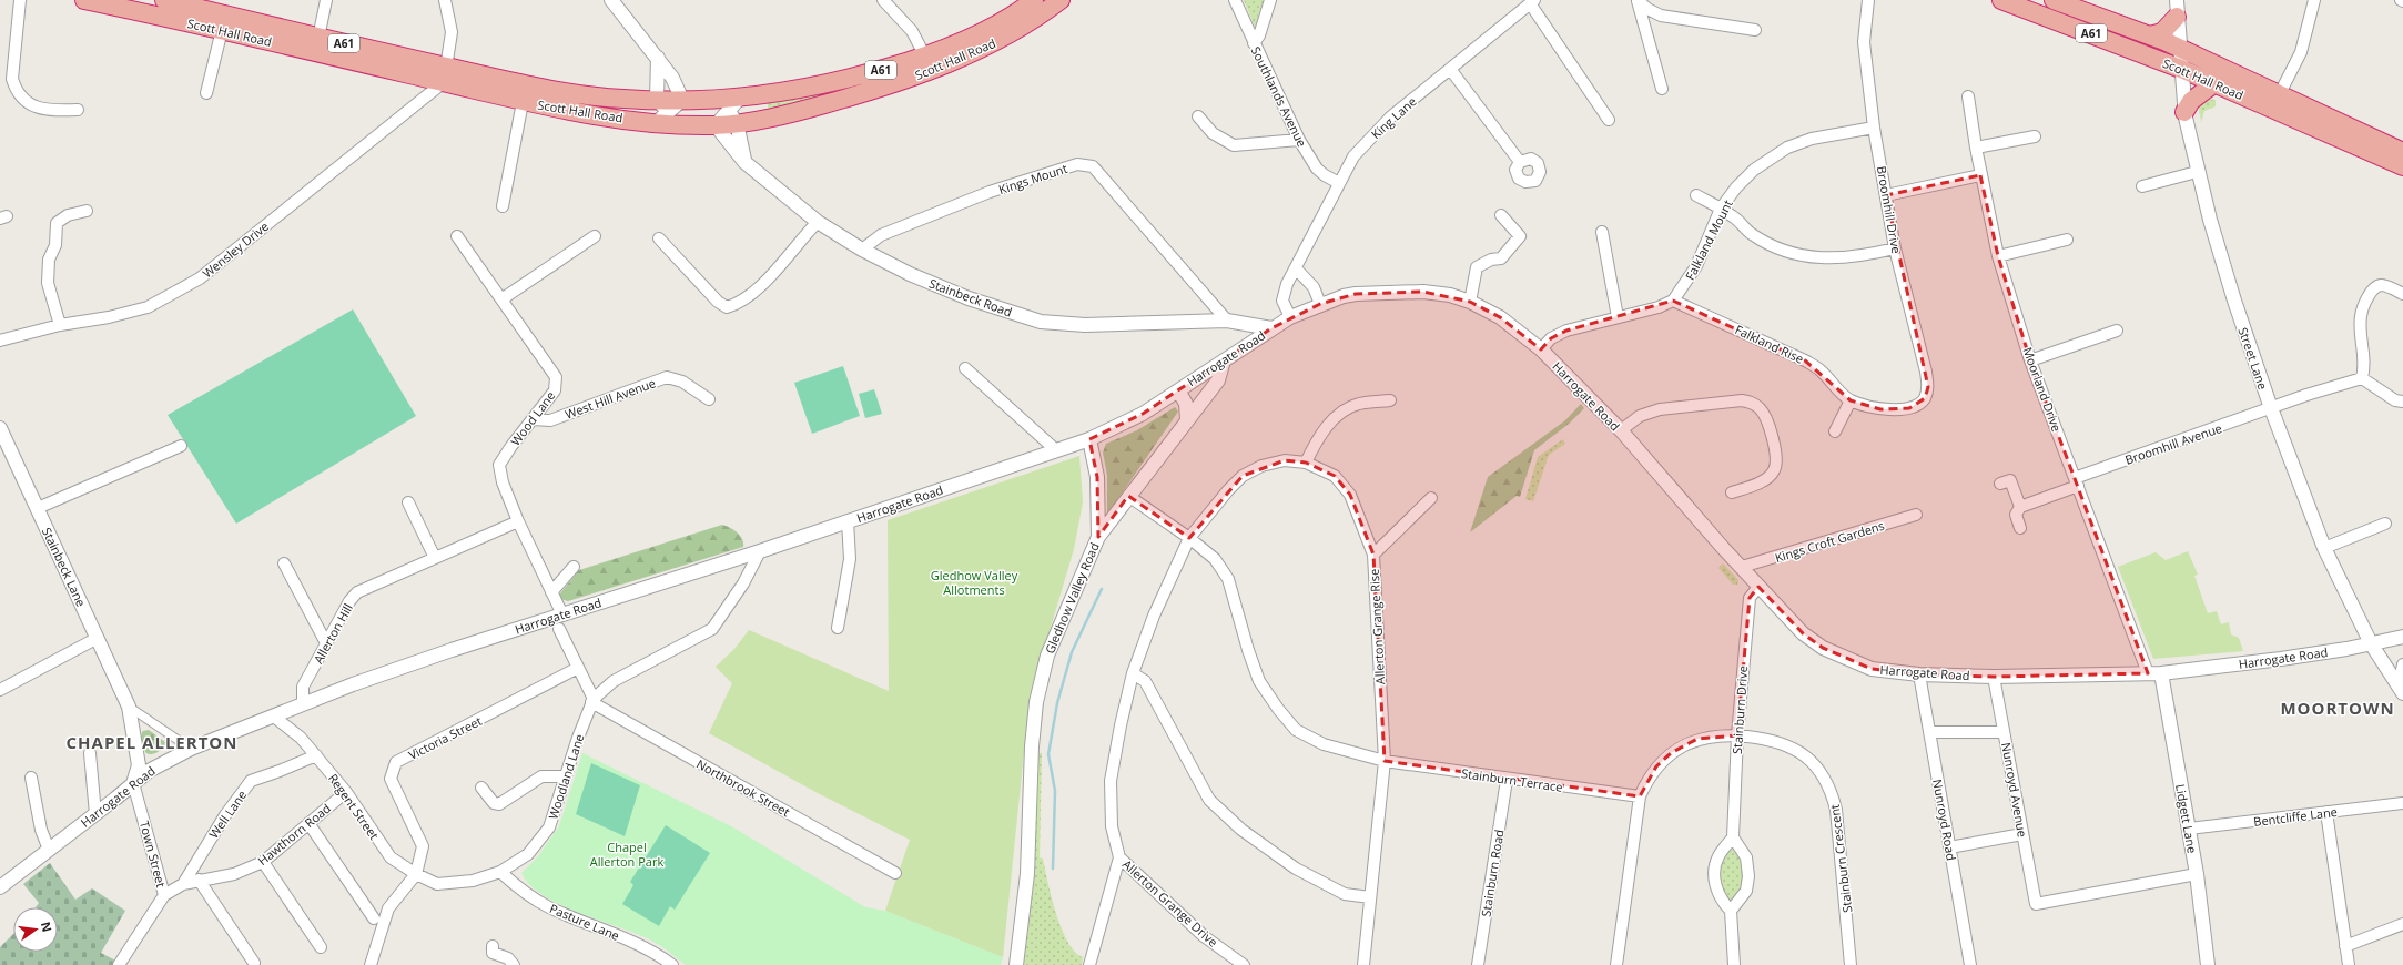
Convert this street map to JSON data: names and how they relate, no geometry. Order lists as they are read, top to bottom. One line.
{"streets":{"highway":["Scott Hall Road","A61"],"street":["Southlands Avenue","King Lane","Kings Mount","Broomhill Drive","Falkland Mount","Wensley Drive","Stainbeck Road","Falkland Rise","Harrogate Road","Street Lane","Moorland Drive","West Hill Avenue","Wood Lane","Broomhill Avenue","Kings Croft Gardens","Stainbeck Lane","Gledhow Valley Road","Allerton Grange Rise","Allerton Hill","Stainburn Drive","Victoria Street","Woodland Lane","Stainburn Terrace","Northbrook Street","Nunroyd Avenue","Regent Street","Well Lane","Bentcliffe Lane","Lidgett Lane","Nunroyd Road","Hawthorn Road","Town Street","Stainburn Crescent","Stainburn Road","Allerton Grange Drive","Pasture Lane"]},"crossings":[["Scott Hall Road","Wensley Drive"],["Scott Hall Road","Stainbeck Road"],["Scott Hall Road","Street Lane"],["Southlands Avenue","King Lane"],["King Lane","Harrogate Road"],["Kings Mount","Stainbeck Road"],["Broomhill Drive","Falkland Mount"],["Broomhill Drive","Falkland Rise"],["Falkland Mount","Falkland Rise"],["Stainbeck Road","Harrogate Road"],["Harrogate Road","Street Lane"],["Harrogate Road","Moorland Drive"],["Harrogate Road","Wood Lane"],["Harrogate Road","Kings Croft Gardens"],["Harrogate Road","Stainbeck Lane"],["Harrogate Road","Gledhow Valley Road"],["Harrogate Road","Allerton Hill"],["Harrogate Road","Stainburn Drive"],["Harrogate Road","Nunroyd Avenue"],["Harrogate Road","Regent Street"],["Harrogate Road","Lidgett Lane"],["Harrogate Road","Nunroyd Road"],["Harrogate Road","Town Street"],["Street Lane","Broomhill Avenue"],["Moorland Drive","Broomhill Avenue"],["West Hill Avenue","Wood Lane"],["Wood Lane","Allerton Hill"],["Stainbeck Lane","Town Street"],["Gledhow Valley Road","Stainburn Terrace"],["Allerton Grange Rise","Stainburn Terrace"],["Allerton Grange Rise","Allerton Grange Drive"],["Stainburn Drive","Stainburn Crescent"],["Victoria Street","Woodland Lane"],["Victoria Street","Regent Street"],["Woodland Lane","Northbrook Street"],["Woodland Lane","Regent Street"],["Woodland Lane","Pasture Lane"],["Stainburn Terrace","Stainburn Crescent"],["Stainburn Terrace","Stainburn Road"],["Nunroyd Avenue","Lidgett Lane"],["Regent Street","Well Lane"],["Regent Street","Hawthorn Road"],["Well Lane","Hawthorn Road"],["Bentcliffe Lane","Lidgett Lane"],["Hawthorn Road","Town Street"]],"districts":["MOORTOWN","CHAPEL ALLERTON"],"parks":["Gledhow Valley Allotments","Chapel Allerton Park"],"north":"right"}
